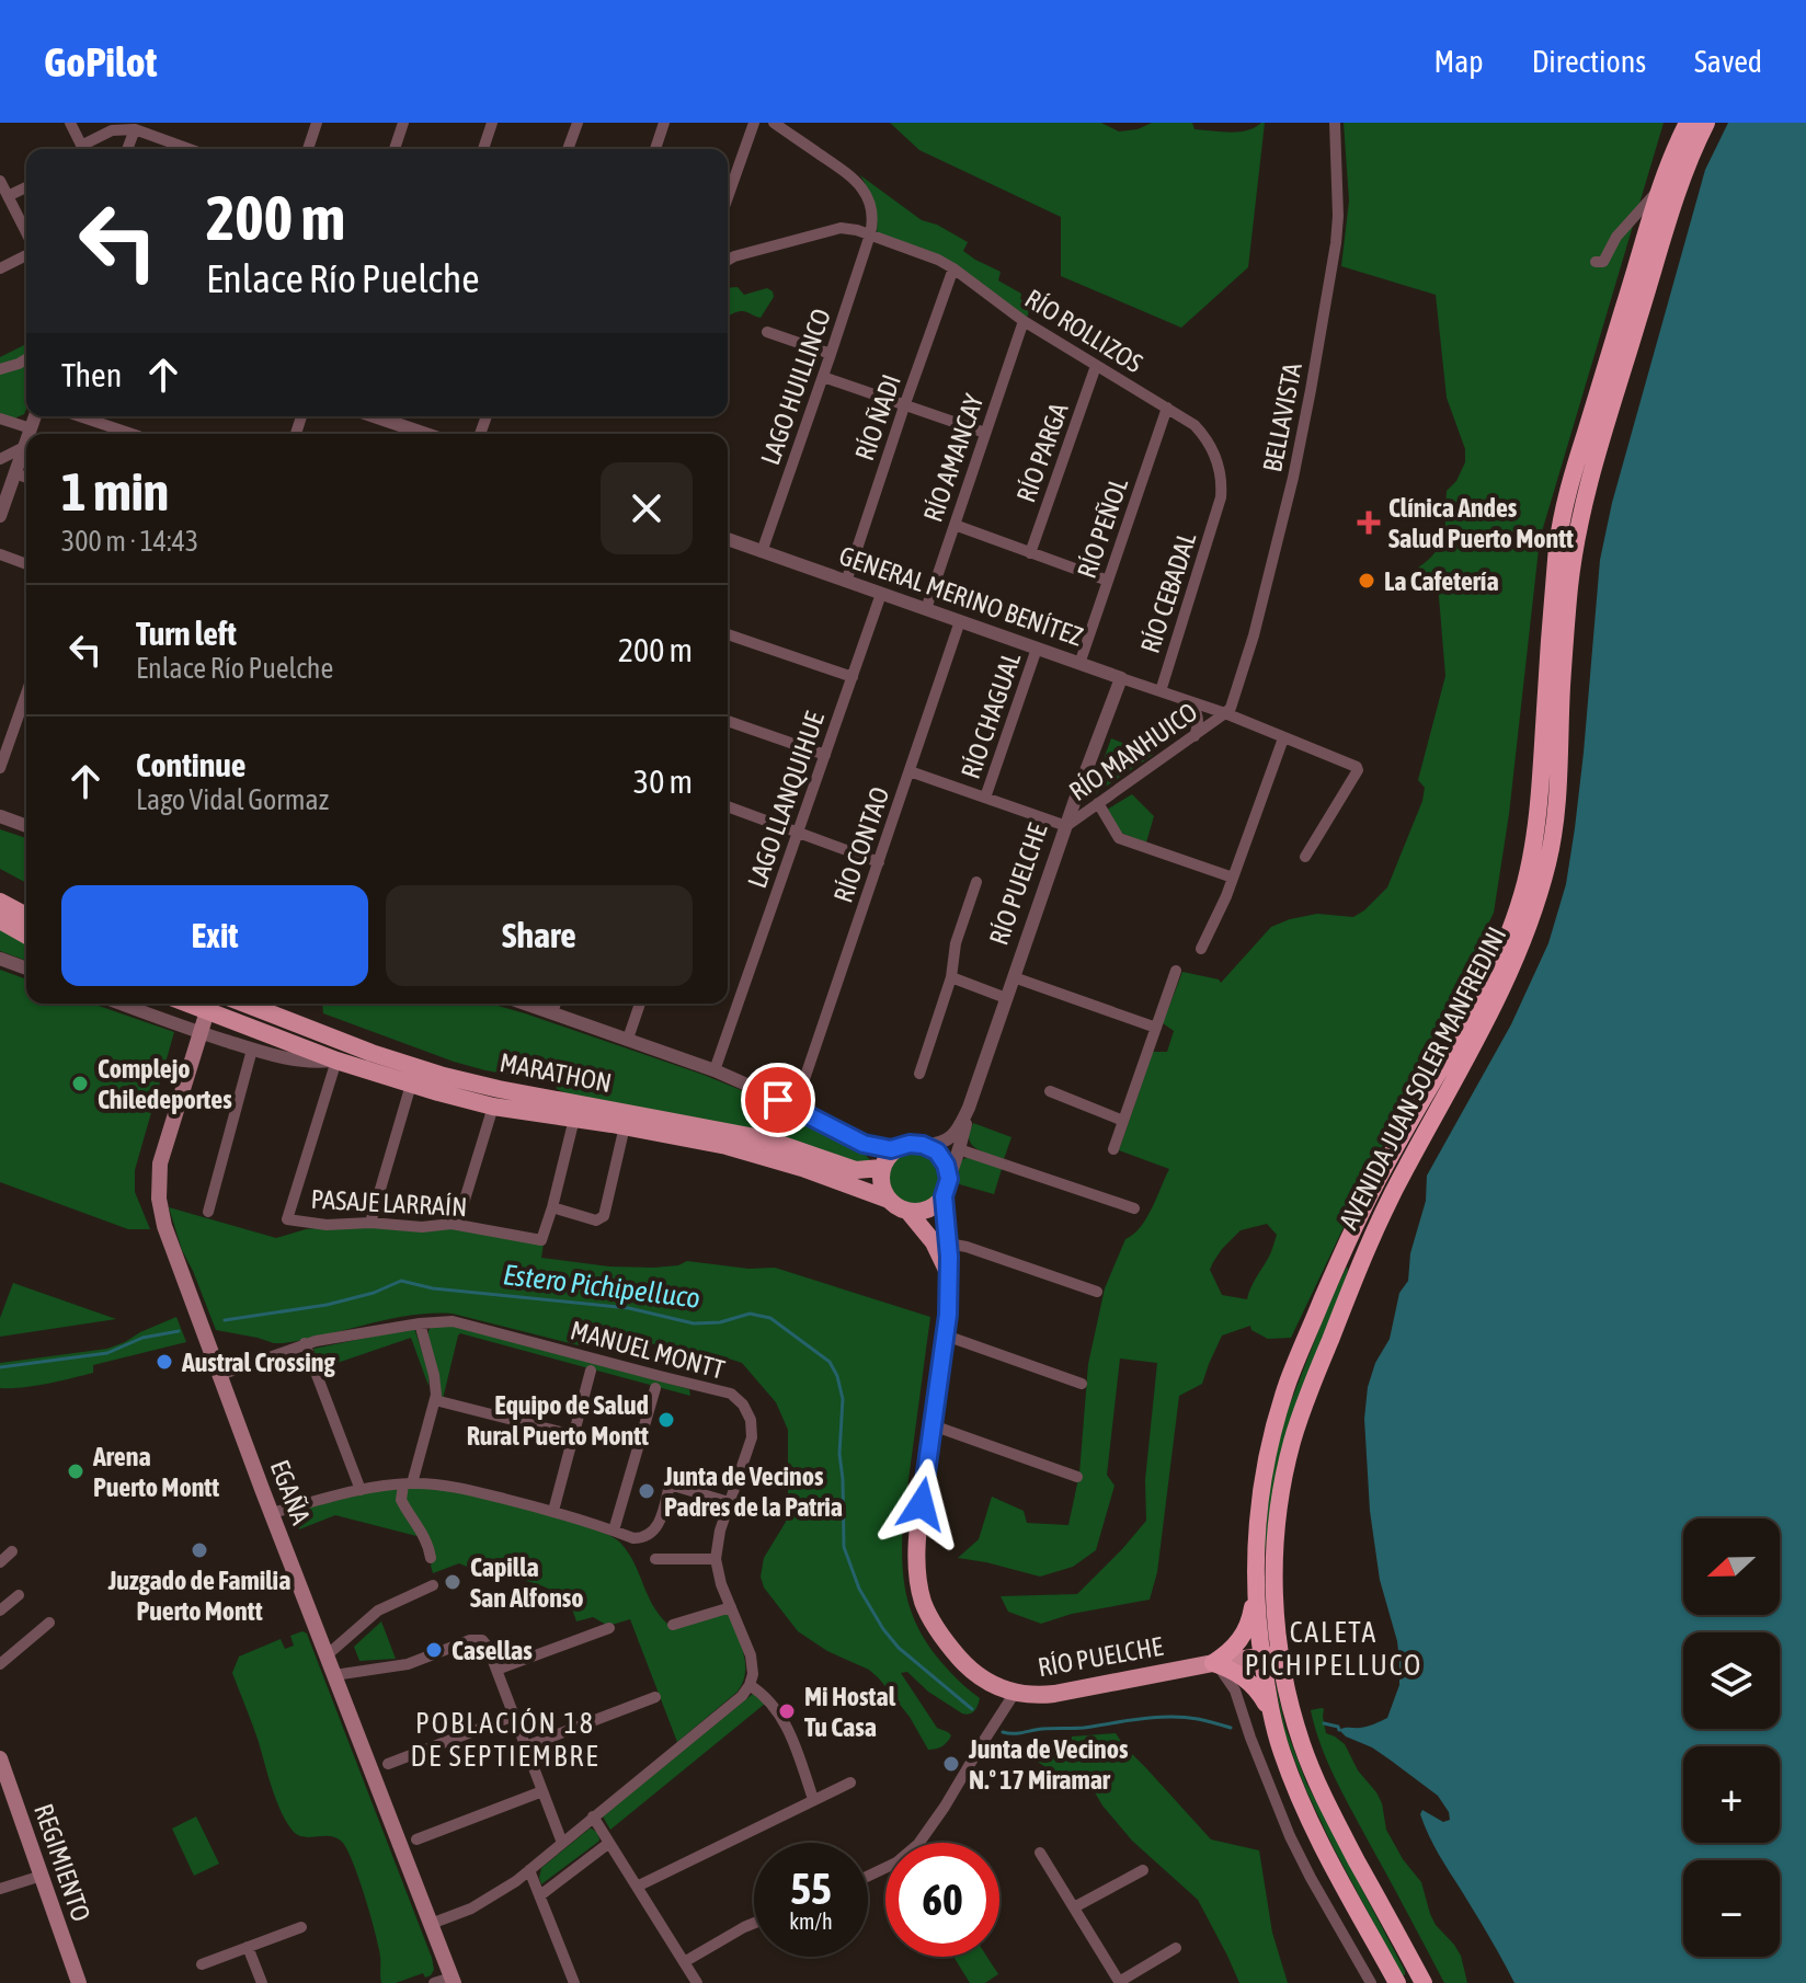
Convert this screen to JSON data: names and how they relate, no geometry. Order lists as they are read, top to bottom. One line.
{"streets":{"highway":["AVENIDA JUAN SOLER MANFREDINI"],"main road":["RÍO PUELCHE","MARATHON","EGAÑA","REGIMIENTO"],"street":["RÍO ROLLIZOS","LAGO HUILLINCO","RÍO ÑADI","BELLAVISTA","RÍO PARGA","RÍO AMANCAY","RÍO PEÑOL","RÍO CEBADAL","GENERAL MERINO BENÍTEZ","RÍO CHAGUAL","RÍO MANHUICO","LAGO LLANQUIHUE","RÍO CONTAO","PASAJE LARRAÍN","MANUEL MONTT"]},"crossings":[["RÍO ROLLIZOS","LAGO HUILLINCO"],["RÍO ROLLIZOS","RÍO ÑADI"],["RÍO ROLLIZOS","RÍO PARGA"],["RÍO ROLLIZOS","RÍO AMANCAY"],["RÍO ROLLIZOS","RÍO PEÑOL"],["RÍO ROLLIZOS","RÍO CEBADAL"],["LAGO HUILLINCO","GENERAL MERINO BENÍTEZ"],["RÍO ÑADI","GENERAL MERINO BENÍTEZ"],["BELLAVISTA","GENERAL MERINO BENÍTEZ"],["BELLAVISTA","RÍO MANHUICO"],["RÍO AMANCAY","GENERAL MERINO BENÍTEZ"],["RÍO PEÑOL","GENERAL MERINO BENÍTEZ"],["RÍO CEBADAL","GENERAL MERINO BENÍTEZ"],["GENERAL MERINO BENÍTEZ","RÍO CHAGUAL"],["GENERAL MERINO BENÍTEZ","RÍO MANHUICO"],["GENERAL MERINO BENÍTEZ","LAGO LLANQUIHUE"],["GENERAL MERINO BENÍTEZ","RÍO CONTAO"],["GENERAL MERINO BENÍTEZ","RÍO PUELCHE"],["RÍO MANHUICO","RÍO PUELCHE"],["RÍO PUELCHE","MARATHON"],["RÍO PUELCHE","AVENIDA JUAN SOLER MANFREDINI"],["MARATHON","PASAJE LARRAÍN"],["MARATHON","EGAÑA"],["MANUEL MONTT","EGAÑA"]],"districts":["CALETA PICHIPELLUCO","POBLACIÓN 18 DE SEPTIEMBRE"],"water":["Estero Pichipelluco"],"places":{"health":["Clínica Andes Salud Puerto Montt"],"other":["La Cafetería","Complejo Chiledeportes","Austral Crossing","Equipo de Salud Rural Puerto Montt","Arena Puerto Montt","Junta de Vecinos Padres de la Patria","Juzgado de Familia Puerto Montt","Capilla San Alfonso","Casellas","Mi Hostal Tu Casa","Junta de Vecinos N.º 17 Miramar"]},"north":"left","page":{"header":"GoPilot","nav":["Map","Directions","Saved"],"turn":["200 m","Enlace Río Puelche"],"then":"Then","heading":["1 min","300 m · 14:43"],"list":[{"name":"Turn left","note":"Enlace Río Puelche","value":"200 m"},{"name":"Continue","note":"Lago Vidal Gormaz","value":"30 m"}],"buttons":["Exit","Share"],"map_buttons":["+","−"],"speed":"55 km/h","limit":"60"}}
